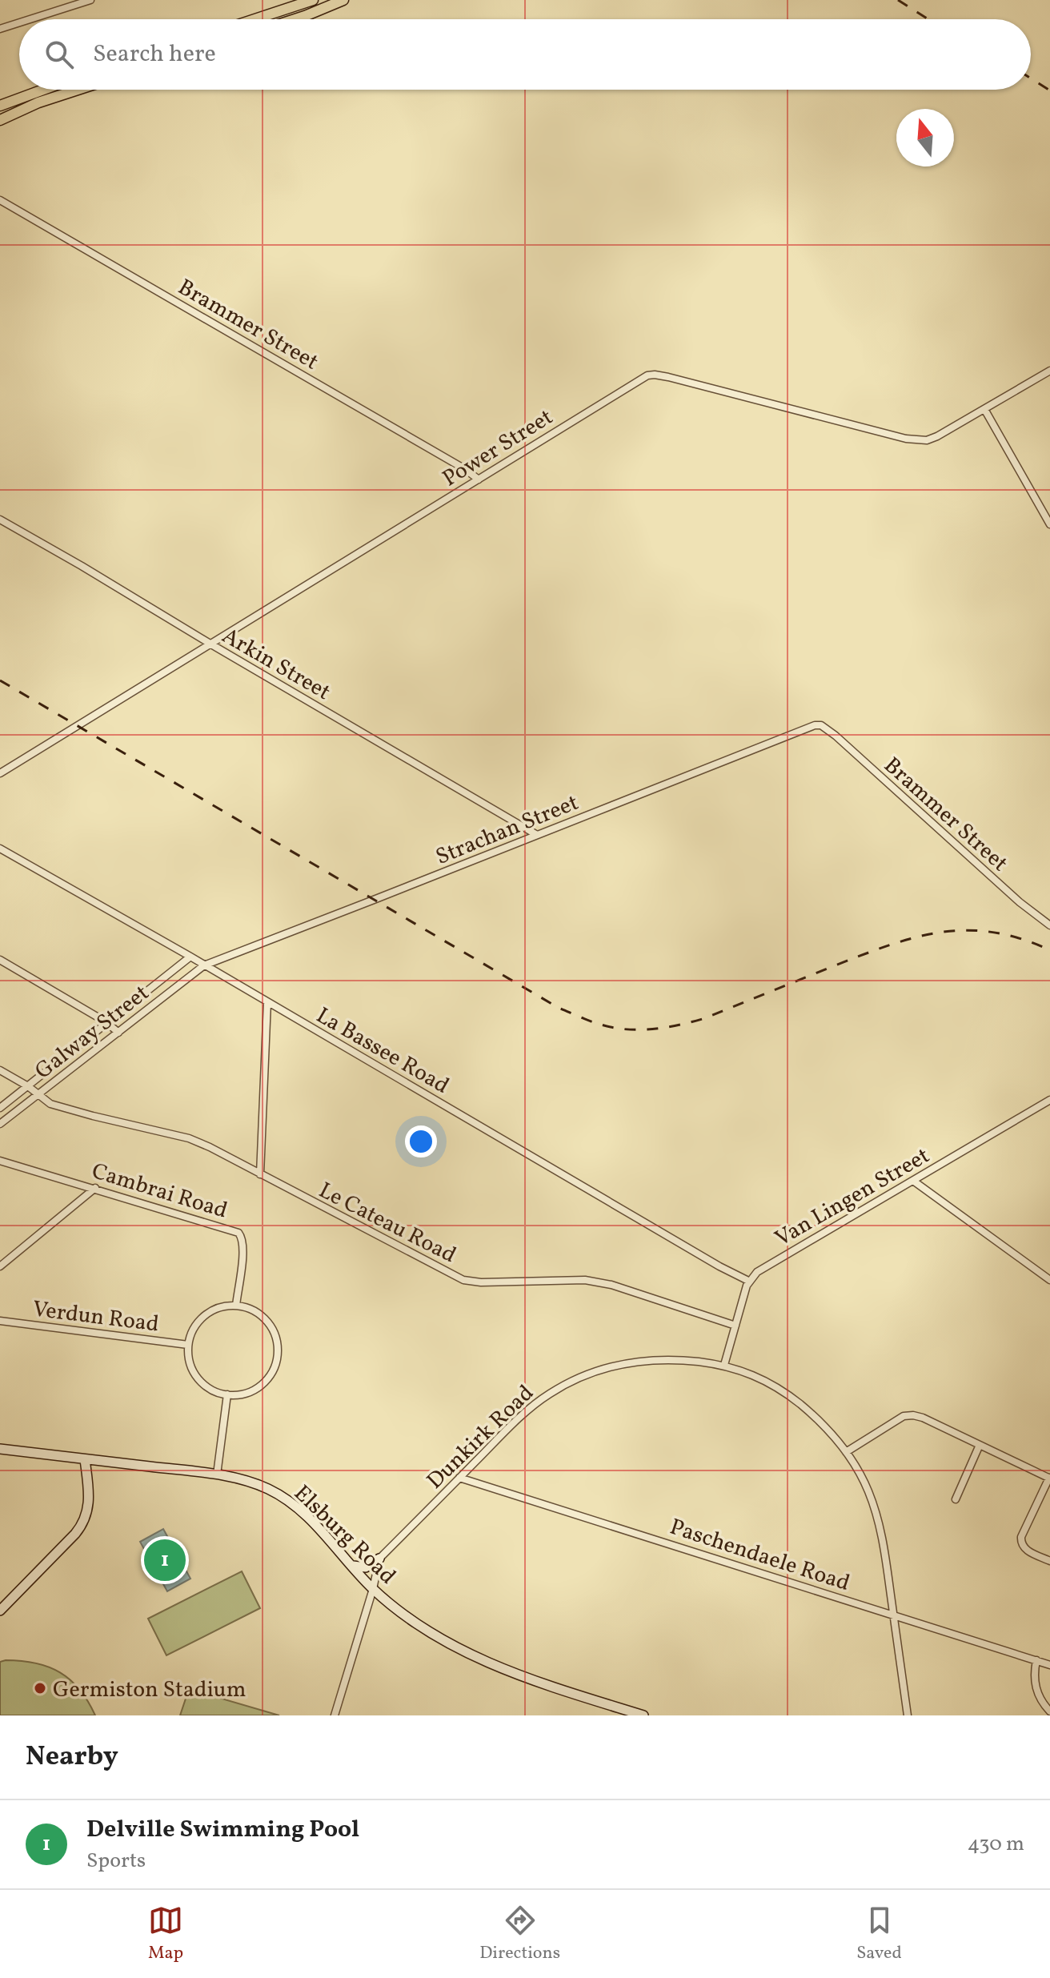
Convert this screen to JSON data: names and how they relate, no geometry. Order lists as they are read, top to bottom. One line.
{"streets":{"main road":["Elsburg Road"],"street":["Brammer Street","Power Street","Arkin Street","Strachan Street","Galway Street","La Bassee Road","Cambrai Road","Van Lingen Street","Le Cateau Road","Verdun Road","Dunkirk Road","Paschendaele Road"]},"crossings":[["Brammer Street","Power Street"],["Brammer Street","Strachan Street"],["Power Street","Arkin Street"],["Arkin Street","Strachan Street"],["Strachan Street","Galway Street"],["Strachan Street","La Bassee Road"],["Galway Street","La Bassee Road"],["Galway Street","Le Cateau Road"],["La Bassee Road","Van Lingen Street"],["Cambrai Road","Verdun Road"],["Dunkirk Road","Paschendaele Road"]],"places":["Germiston Stadium"],"north":"top","page":{"search":"Search here","pins":"1","heading":"Nearby","list":[{"mark":"1","name":"Delville Swimming Pool","note":"Sports","value":"430 m"}],"nav":["Map","Directions","Saved"]}}
